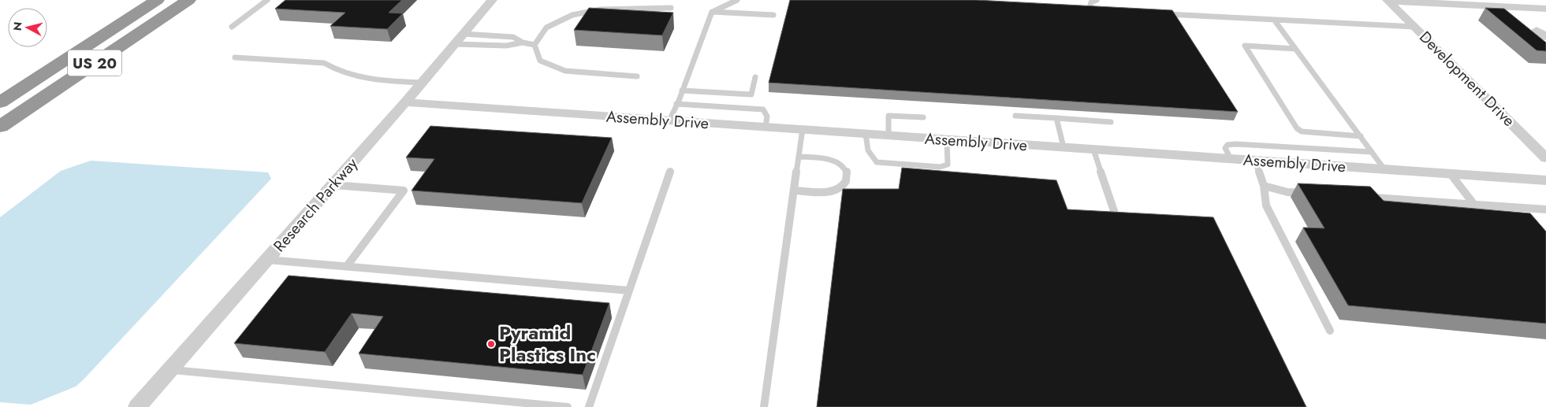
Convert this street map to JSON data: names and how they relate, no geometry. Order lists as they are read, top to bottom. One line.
{"streets":{"highway":["US 20"],"street":["Development Drive","Assembly Drive","Research Parkway"]},"crossings":[["Assembly Drive","Research Parkway"]],"places":["Pyramid Plastics Inc"],"north":"left"}
